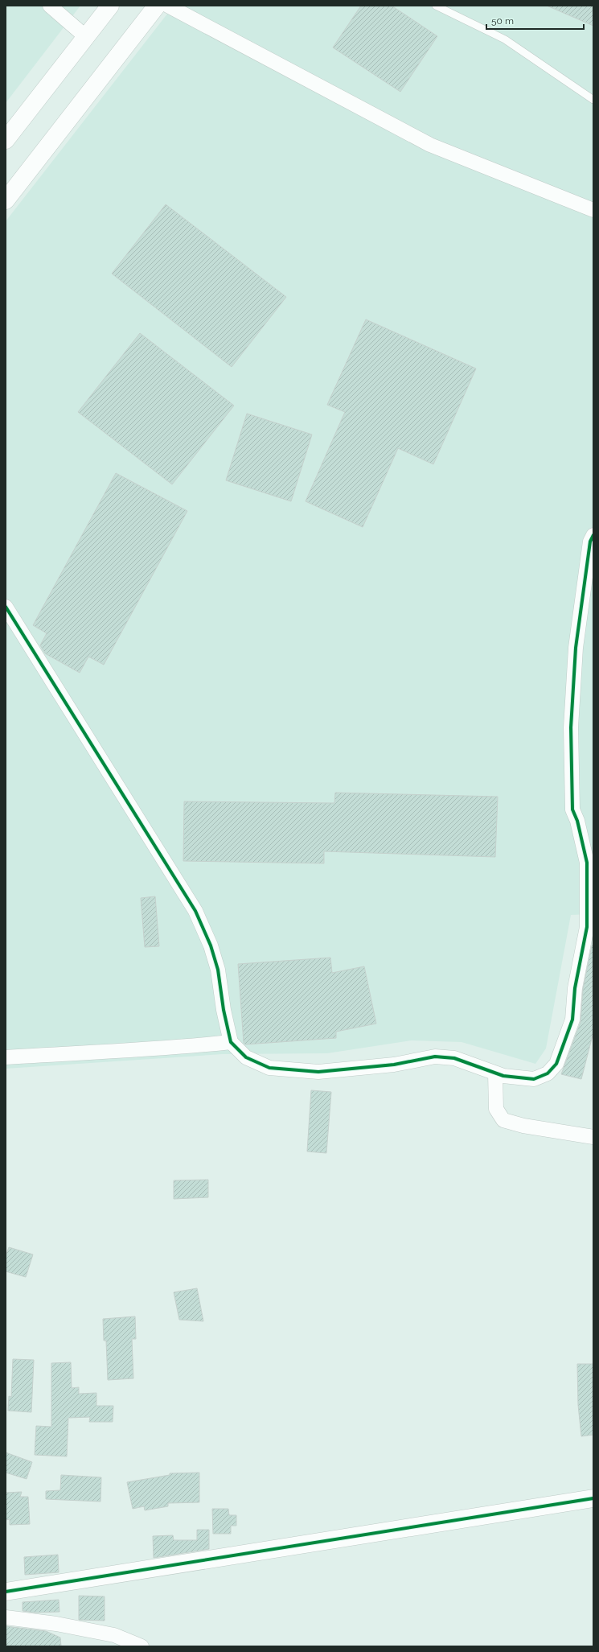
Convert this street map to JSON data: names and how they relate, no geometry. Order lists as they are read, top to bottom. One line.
{"scale_bar":"50 m"}
